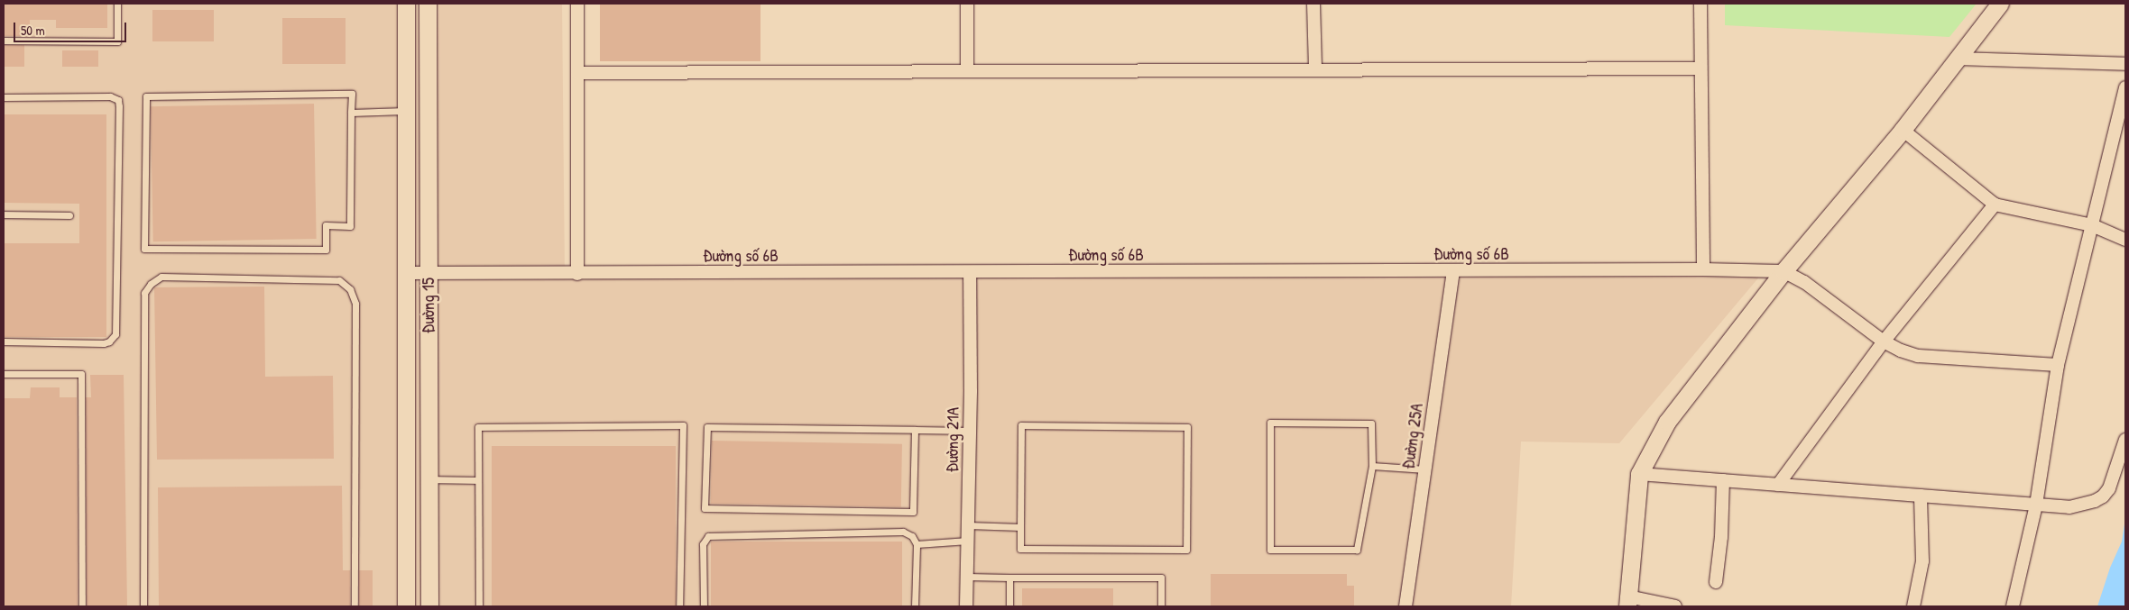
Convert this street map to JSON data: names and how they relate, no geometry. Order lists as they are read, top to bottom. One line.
{"streets":{"street":["Đường số 6B","Đường 15","Đường 25A","Đường 21A"]},"crossings":[["Đường số 6B","Đường 15"],["Đường số 6B","Đường 25A"],["Đường số 6B","Đường 21A"]],"scale_bar":"50 m"}
